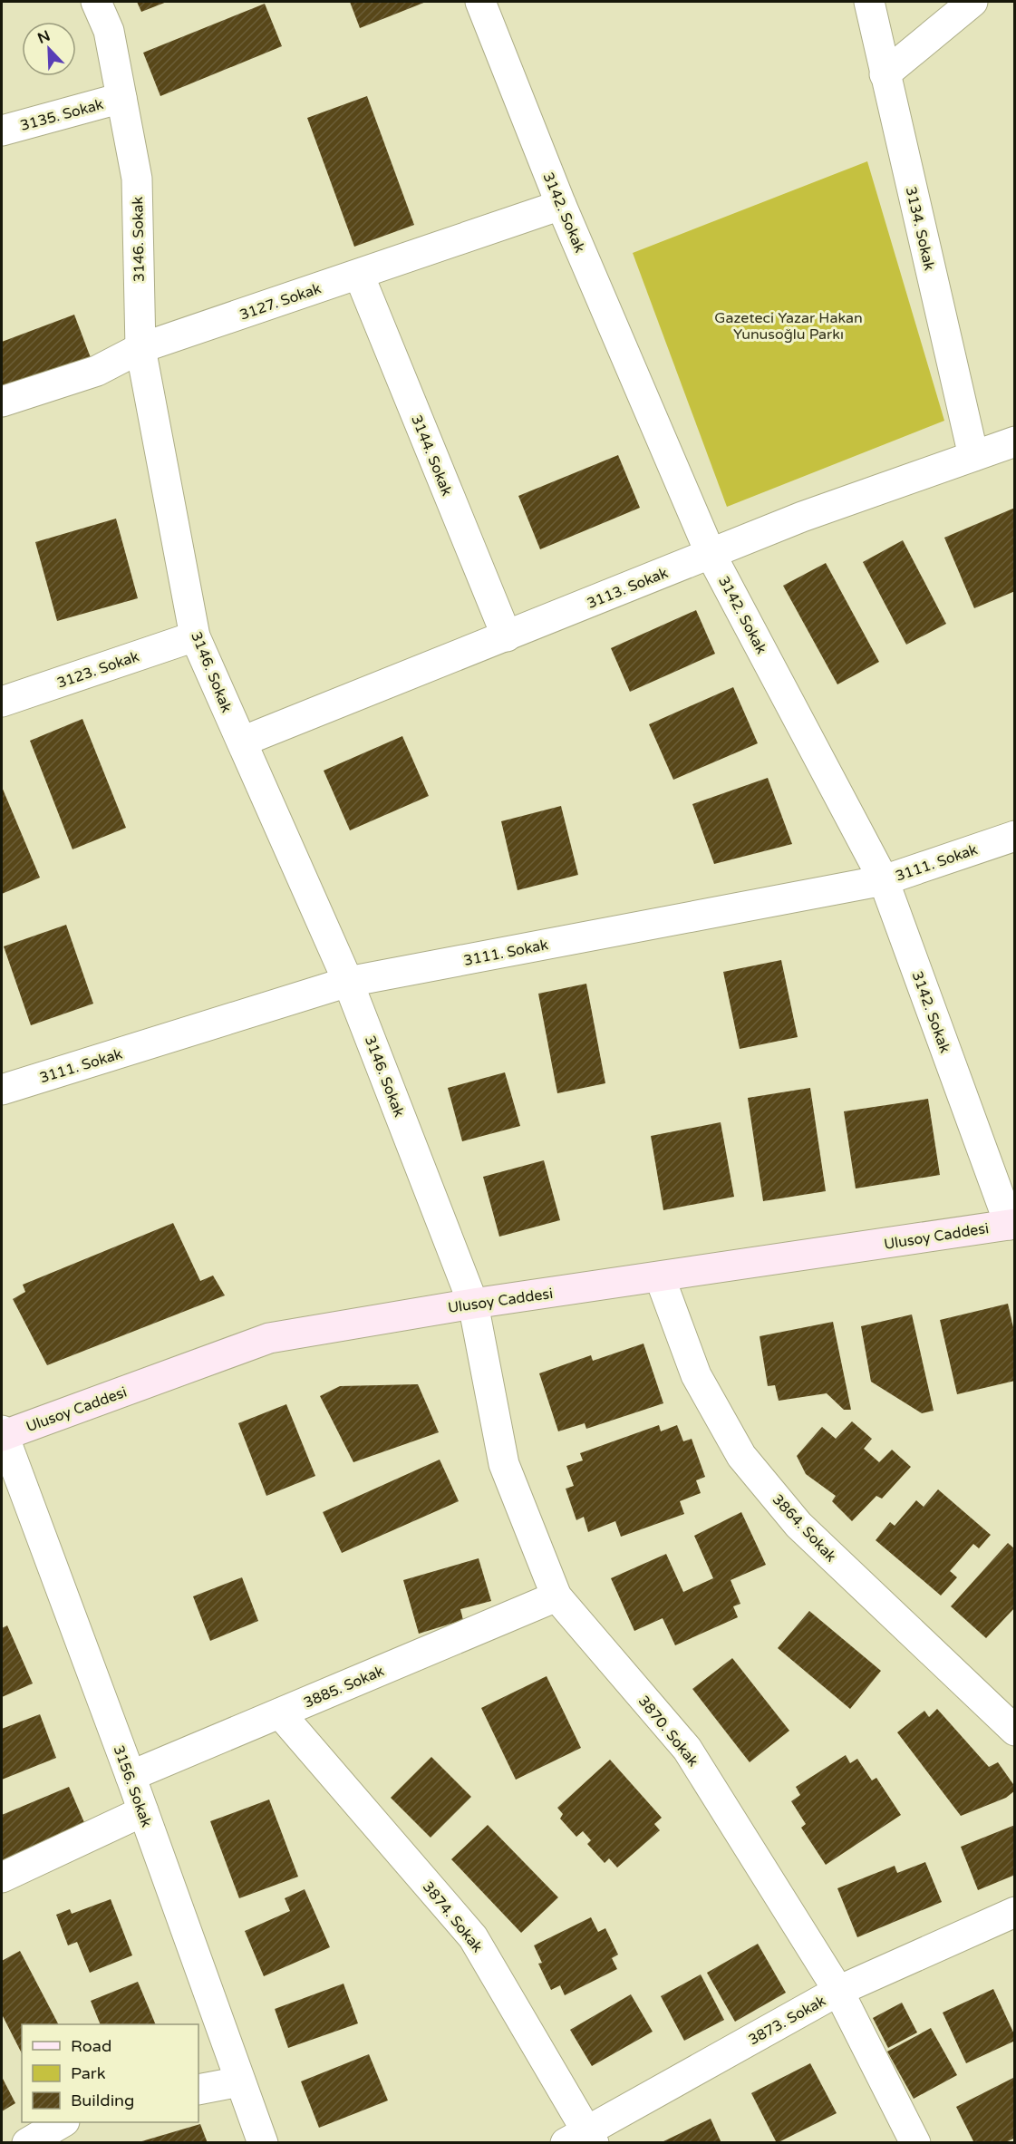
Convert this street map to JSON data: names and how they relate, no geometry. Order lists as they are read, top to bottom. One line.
{"streets":{"street":["3135. Sokak","3142. Sokak","3134. Sokak","3146. Sokak","3127. Sokak","3144. Sokak","3113. Sokak","3123. Sokak","3111. Sokak","Ulusoy Caddesi","3864. Sokak","3885. Sokak","3870. Sokak","3156. Sokak","3874. Sokak","3873. Sokak"]},"crossings":[["3135. Sokak","3146. Sokak"],["3142. Sokak","3127. Sokak"],["3142. Sokak","3113. Sokak"],["3142. Sokak","3111. Sokak"],["3142. Sokak","Ulusoy Caddesi"],["3134. Sokak","3113. Sokak"],["3146. Sokak","3127. Sokak"],["3146. Sokak","3113. Sokak"],["3146. Sokak","3123. Sokak"],["3146. Sokak","3111. Sokak"],["3146. Sokak","Ulusoy Caddesi"],["3146. Sokak","3870. Sokak"],["3127. Sokak","3144. Sokak"],["3144. Sokak","3113. Sokak"],["Ulusoy Caddesi","3864. Sokak"],["Ulusoy Caddesi","3870. Sokak"],["Ulusoy Caddesi","3156. Sokak"],["3885. Sokak","3870. Sokak"],["3885. Sokak","3156. Sokak"],["3885. Sokak","3874. Sokak"],["3870. Sokak","3873. Sokak"],["3874. Sokak","3873. Sokak"]],"parks":["Gazeteci Yazar Hakan Yunusoğlu Parkı"],"legend":["Road","Park","Building"],"north":"top left"}
